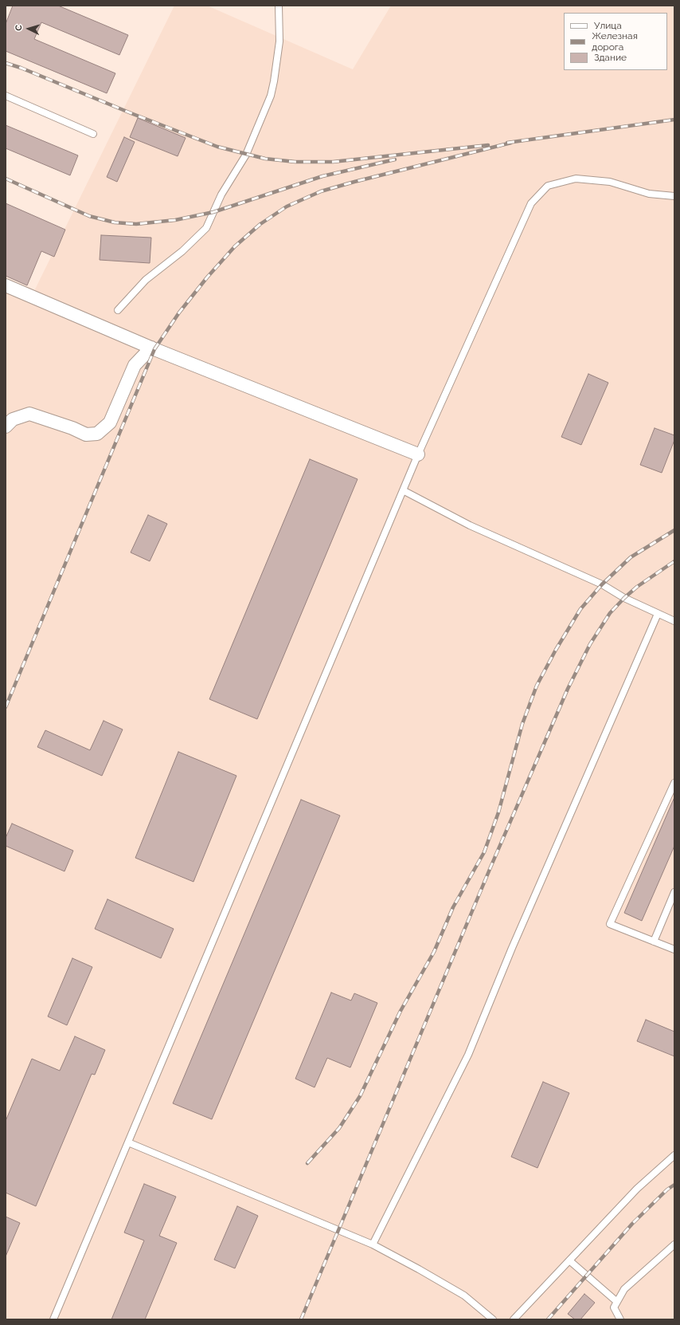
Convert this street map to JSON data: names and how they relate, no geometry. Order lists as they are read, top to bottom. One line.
{"legend":["Улица","Железная дорога","Здание"],"north":"left"}
